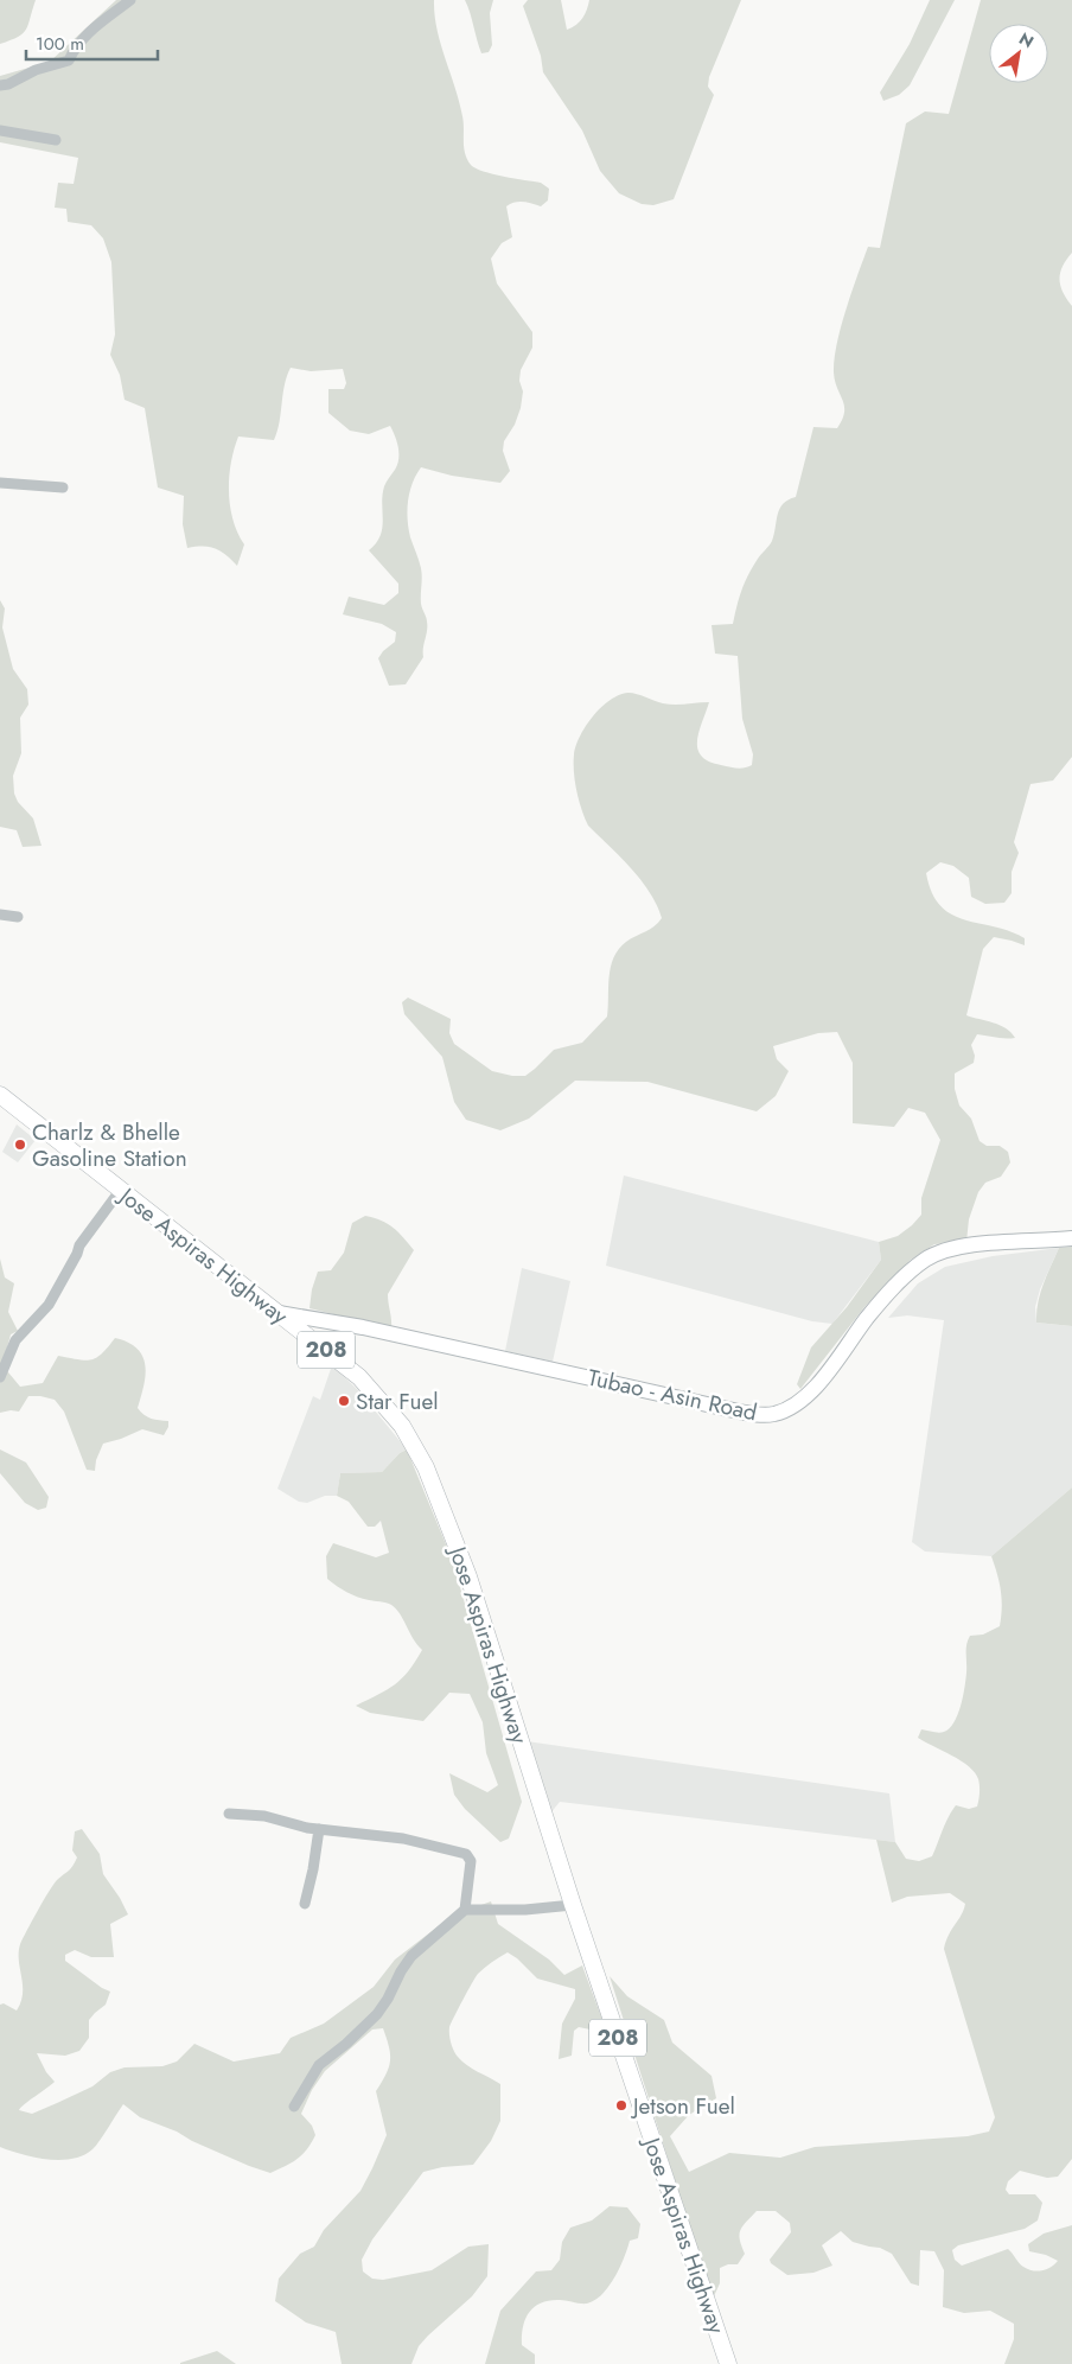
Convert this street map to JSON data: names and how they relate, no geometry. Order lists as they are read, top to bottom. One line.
{"streets":{"main road":["Jose Aspiras Highway","208","Tubao - Asin Road"]},"crossings":[["Jose Aspiras Highway","Tubao - Asin Road"]],"places":["Charlz & Bhelle Gasoline Station","Star Fuel","Jetson Fuel"],"scale_bar":"100 m","north":"top right"}
